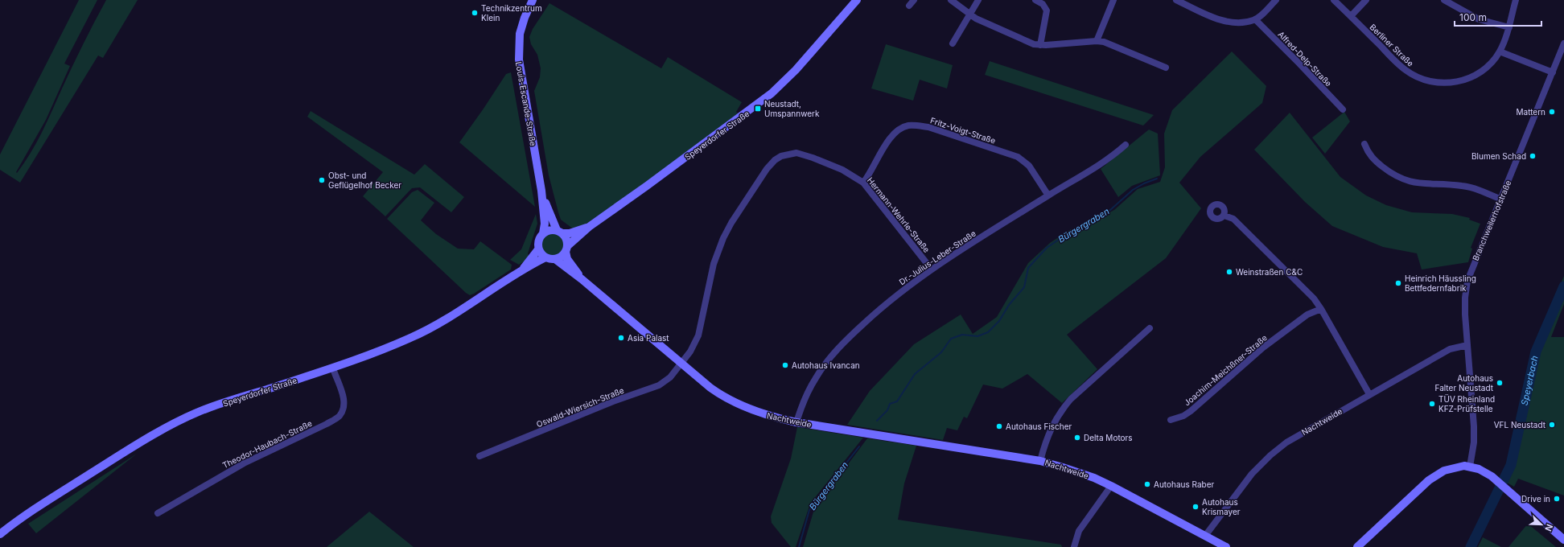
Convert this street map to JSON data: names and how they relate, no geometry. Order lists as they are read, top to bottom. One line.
{"streets":{"street":["Berliner Straße","Alfred-Delp-Straße","Louis-Escande-Straße","Fritz-Voigt-Straße","Speyerdorfer Straße","Hermann-Wehrle-Straße","Branchweilerhofstraße","Dr.-Julius-Leber-Straße","Joachim-Meichßner-Straße","Oswald-Wiersich-Straße","Nachtweide","Theodor-Haubach-Straße"]},"crossings":[["Louis-Escande-Straße","Speyerdorfer Straße"],["Louis-Escande-Straße","Nachtweide"],["Fritz-Voigt-Straße","Hermann-Wehrle-Straße"],["Fritz-Voigt-Straße","Dr.-Julius-Leber-Straße"],["Speyerdorfer Straße","Nachtweide"],["Speyerdorfer Straße","Theodor-Haubach-Straße"],["Hermann-Wehrle-Straße","Dr.-Julius-Leber-Straße"],["Hermann-Wehrle-Straße","Oswald-Wiersich-Straße"],["Hermann-Wehrle-Straße","Nachtweide"],["Branchweilerhofstraße","Nachtweide"],["Dr.-Julius-Leber-Straße","Nachtweide"],["Oswald-Wiersich-Straße","Nachtweide"]],"water":["Bürgergraben","Speyerbach"],"places":{"other":["Technikzentrum Klein","Mattern","Blumen Schad","Obst- und Geflügelhof Becker","Weinstraßen C&C","Heinrich Häussling Bettfedernfabrik","Asia Palast","Autohaus Ivancan","Autohaus Falter Neustadt","TÜV Rheinland KFZ-Prüfstelle","VFL Neustadt","Autohaus Fischer","Delta Motors","Autohaus Raber","Drive in","Autohaus Krismayer"],"transit":["Neustadt, Umspannwerk"]},"scale_bar":"100 m","north":"bottom right"}
